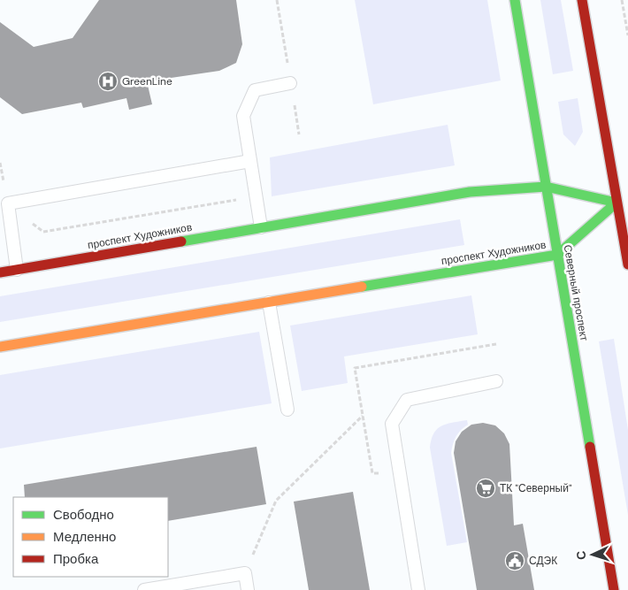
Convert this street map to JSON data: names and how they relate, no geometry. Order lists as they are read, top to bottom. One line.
{"streets":{"street":["проспект Художников","Северный проспект"]},"crossings":[["проспект Художников","Северный проспект"]],"places":{"hospital":["GreenLine"],"supermarket":["ТК \"Северный\""],"public building":["СДЭК"]},"legend":["Свободно","Медленно","Пробка"],"north":"left"}
